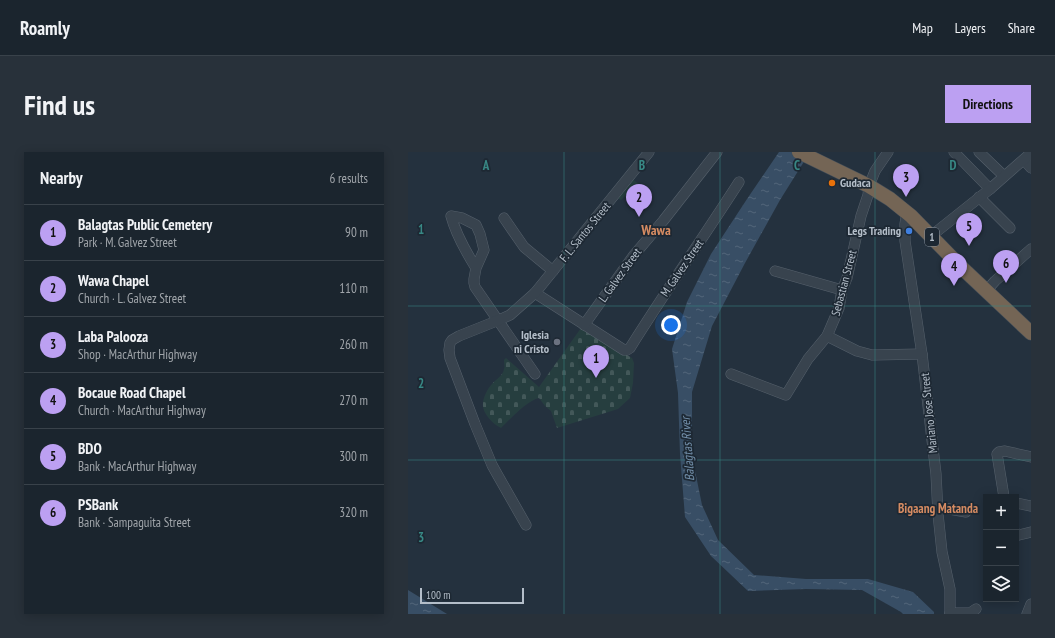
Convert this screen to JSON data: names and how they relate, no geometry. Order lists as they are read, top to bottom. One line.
{"streets":{"highway":["1"],"street":["F. L. Santos Street","M. Galvez Street","L. Galvez Street","Sebastian Street","Mariano Jose Street"]},"crossings":[["1","Sebastian Street"],["1","Mariano Jose Street"],["M. Galvez Street","L. Galvez Street"]],"districts":["Wawa","Bigaang Matanda"],"water":["Balagtas River"],"places":["Gudaca","Legs Trading","Iglesia ni Cristo"],"scale_bar":"100 m","page":{"header":"Roamly","nav":["Map","Layers","Share"],"buttons":"Directions","title":"Find us","heading":["Nearby","6 results"],"pins":["3","2","5","6","4","1"],"list":[{"mark":"1","name":"Balagtas Public Cemetery","note":"Park · M. Galvez Street","value":"90 m"},{"mark":"2","name":"Wawa Chapel","note":"Church · L. Galvez Street","value":"110 m"},{"mark":"3","name":"Laba Palooza","note":"Shop · MacArthur Highway","value":"260 m"},{"mark":"4","name":"Bocaue Road Chapel","note":"Church · MacArthur Highway","value":"270 m"},{"mark":"5","name":"BDO","note":"Bank · MacArthur Highway","value":"300 m"},{"mark":"6","name":"PSBank","note":"Bank · Sampaguita Street","value":"320 m"}],"map_buttons":["+","−"],"scale":"100 m"},"grid":{"columns":["A","B","C","D"],"rows":["1","2","3"]}}
